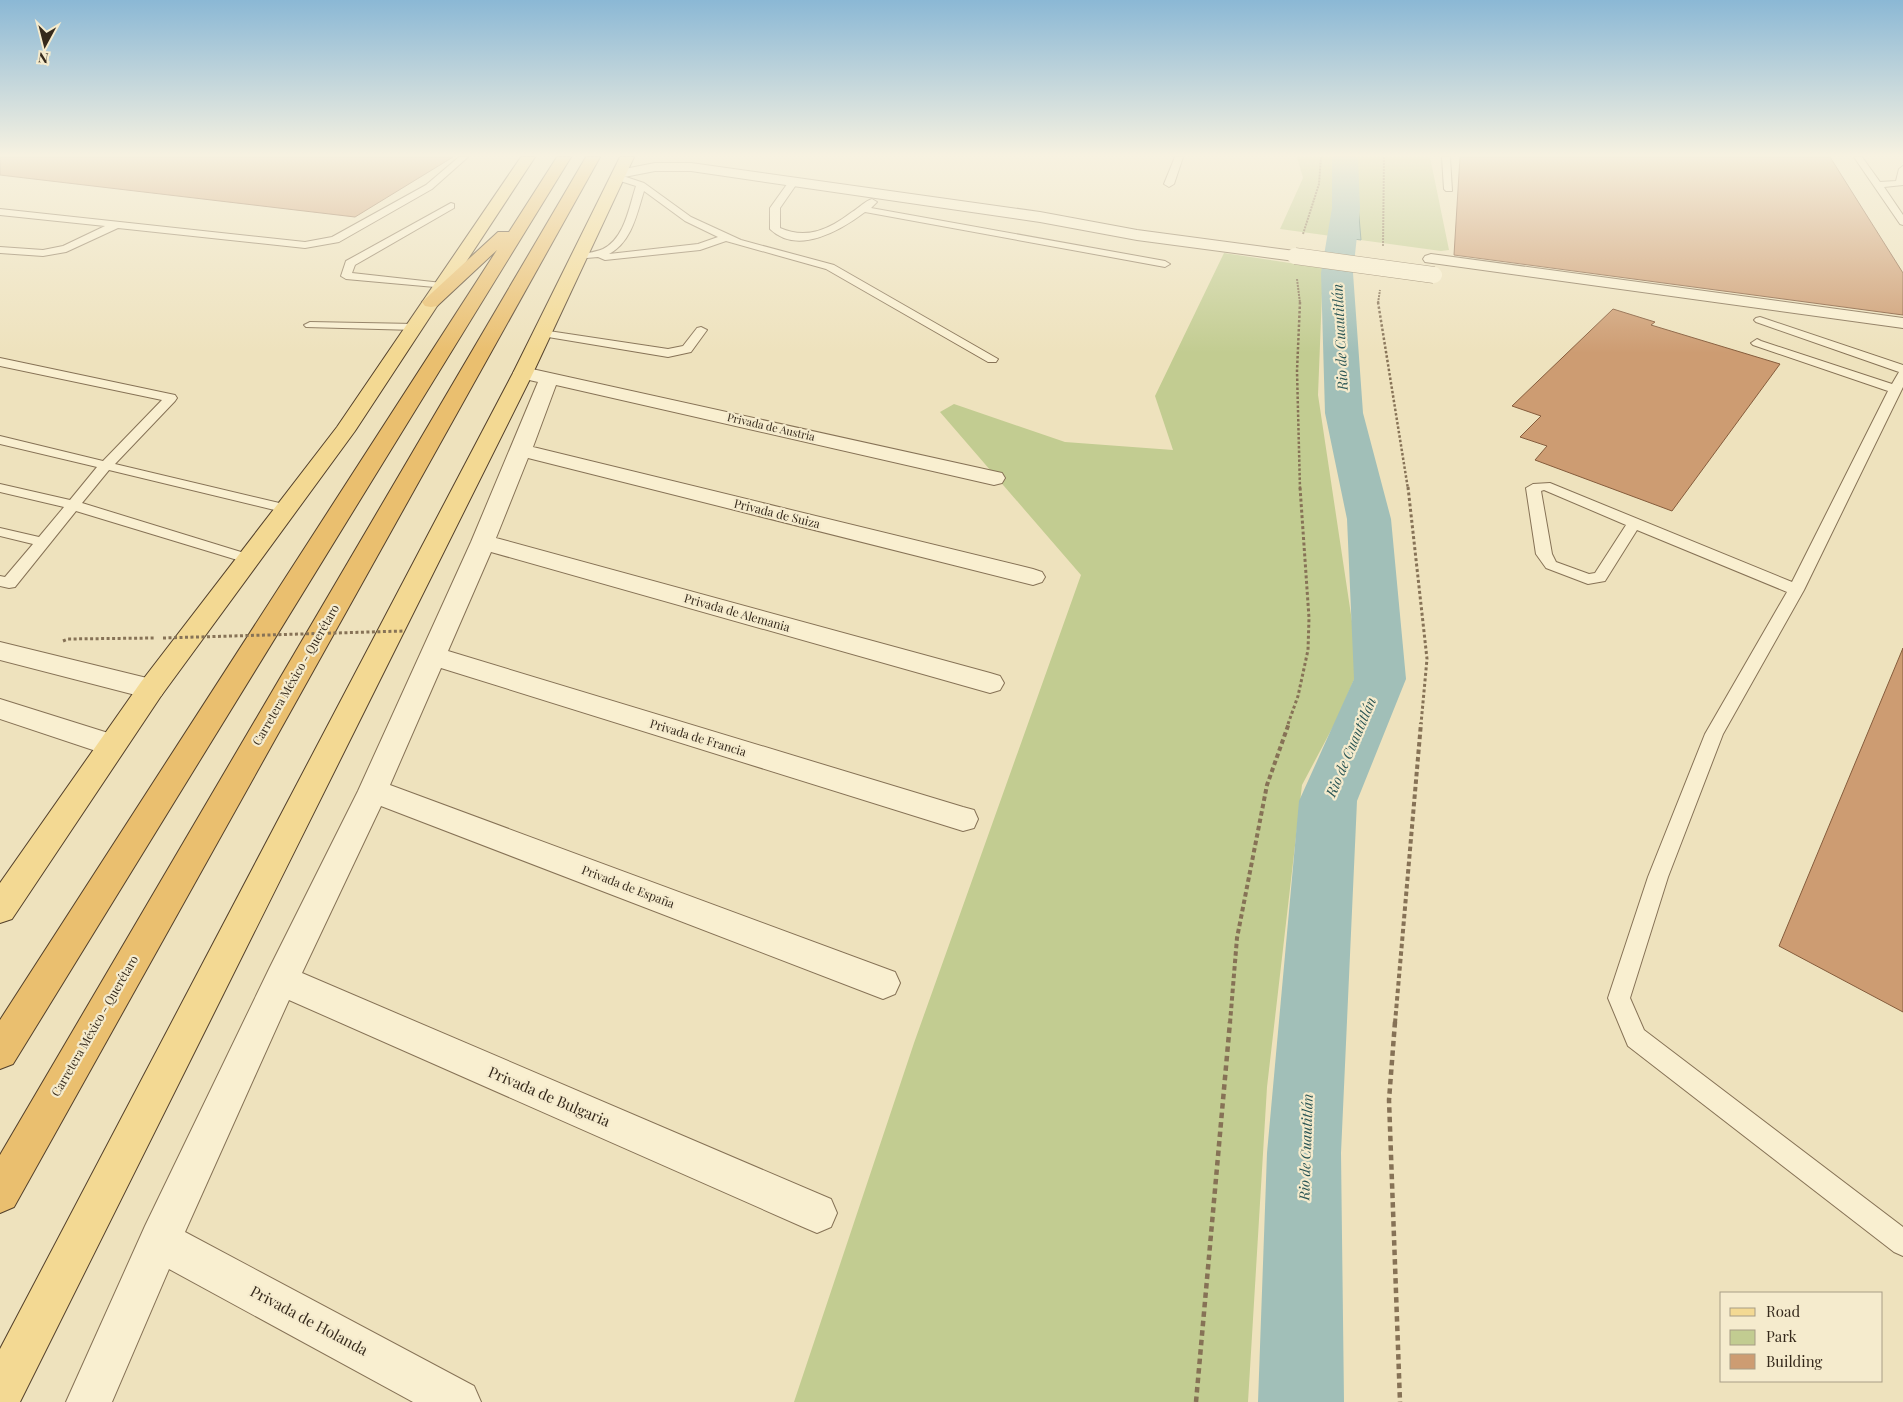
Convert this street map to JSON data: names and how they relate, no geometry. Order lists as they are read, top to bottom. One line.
{"streets":{"highway":["Carretera México - Querétaro"],"street":["Privada de Austria","Privada de Suiza","Privada de Alemania","Privada de Francia","Privada de España","Privada de Bulgaria","Privada de Holanda"]},"water":["Rio de Cuautitlán"],"legend":["Road","Park","Building"],"north":"bottom"}
